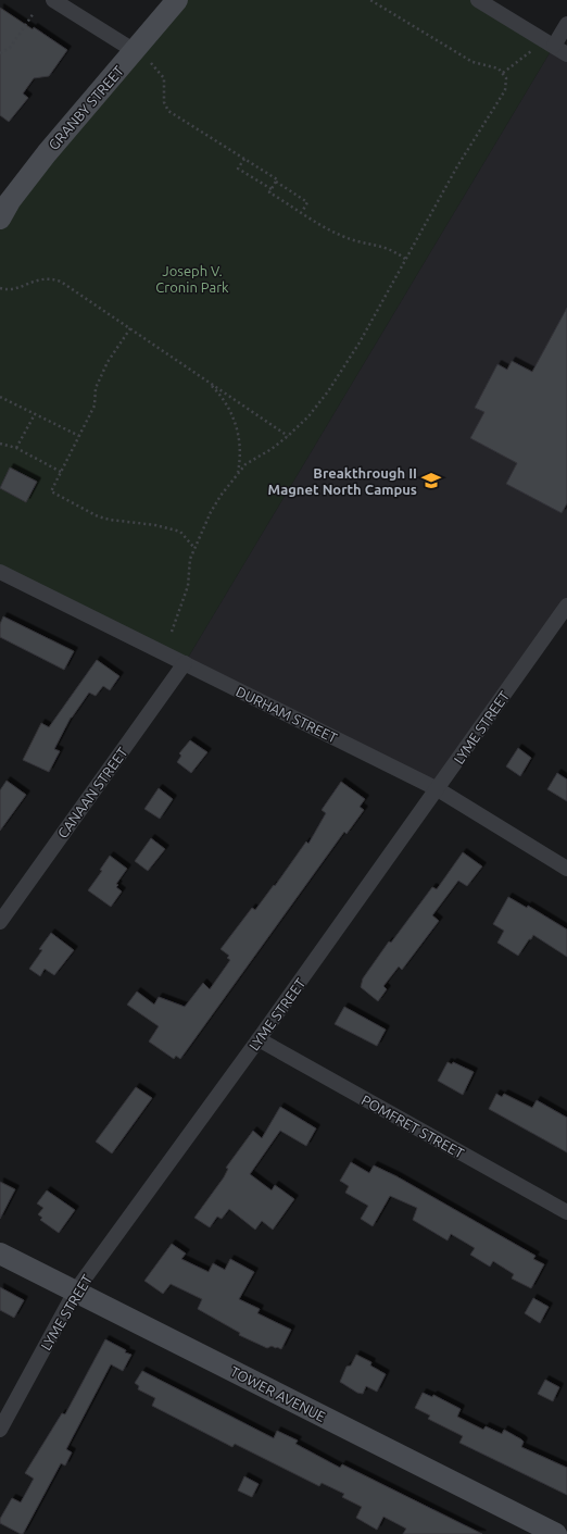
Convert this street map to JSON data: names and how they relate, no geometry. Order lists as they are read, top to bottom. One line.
{"streets":{"main road":["GRANBY STREET","TOWER AVENUE"],"street":["DURHAM STREET","LYME STREET","CANAAN STREET","POMFRET STREET"]},"crossings":[["DURHAM STREET","LYME STREET"],["DURHAM STREET","CANAAN STREET"],["LYME STREET","POMFRET STREET"],["LYME STREET","TOWER AVENUE"]],"parks":["Joseph V. Cronin Park"],"places":{"school or university":["Breakthrough II Magnet North Campus"]}}
